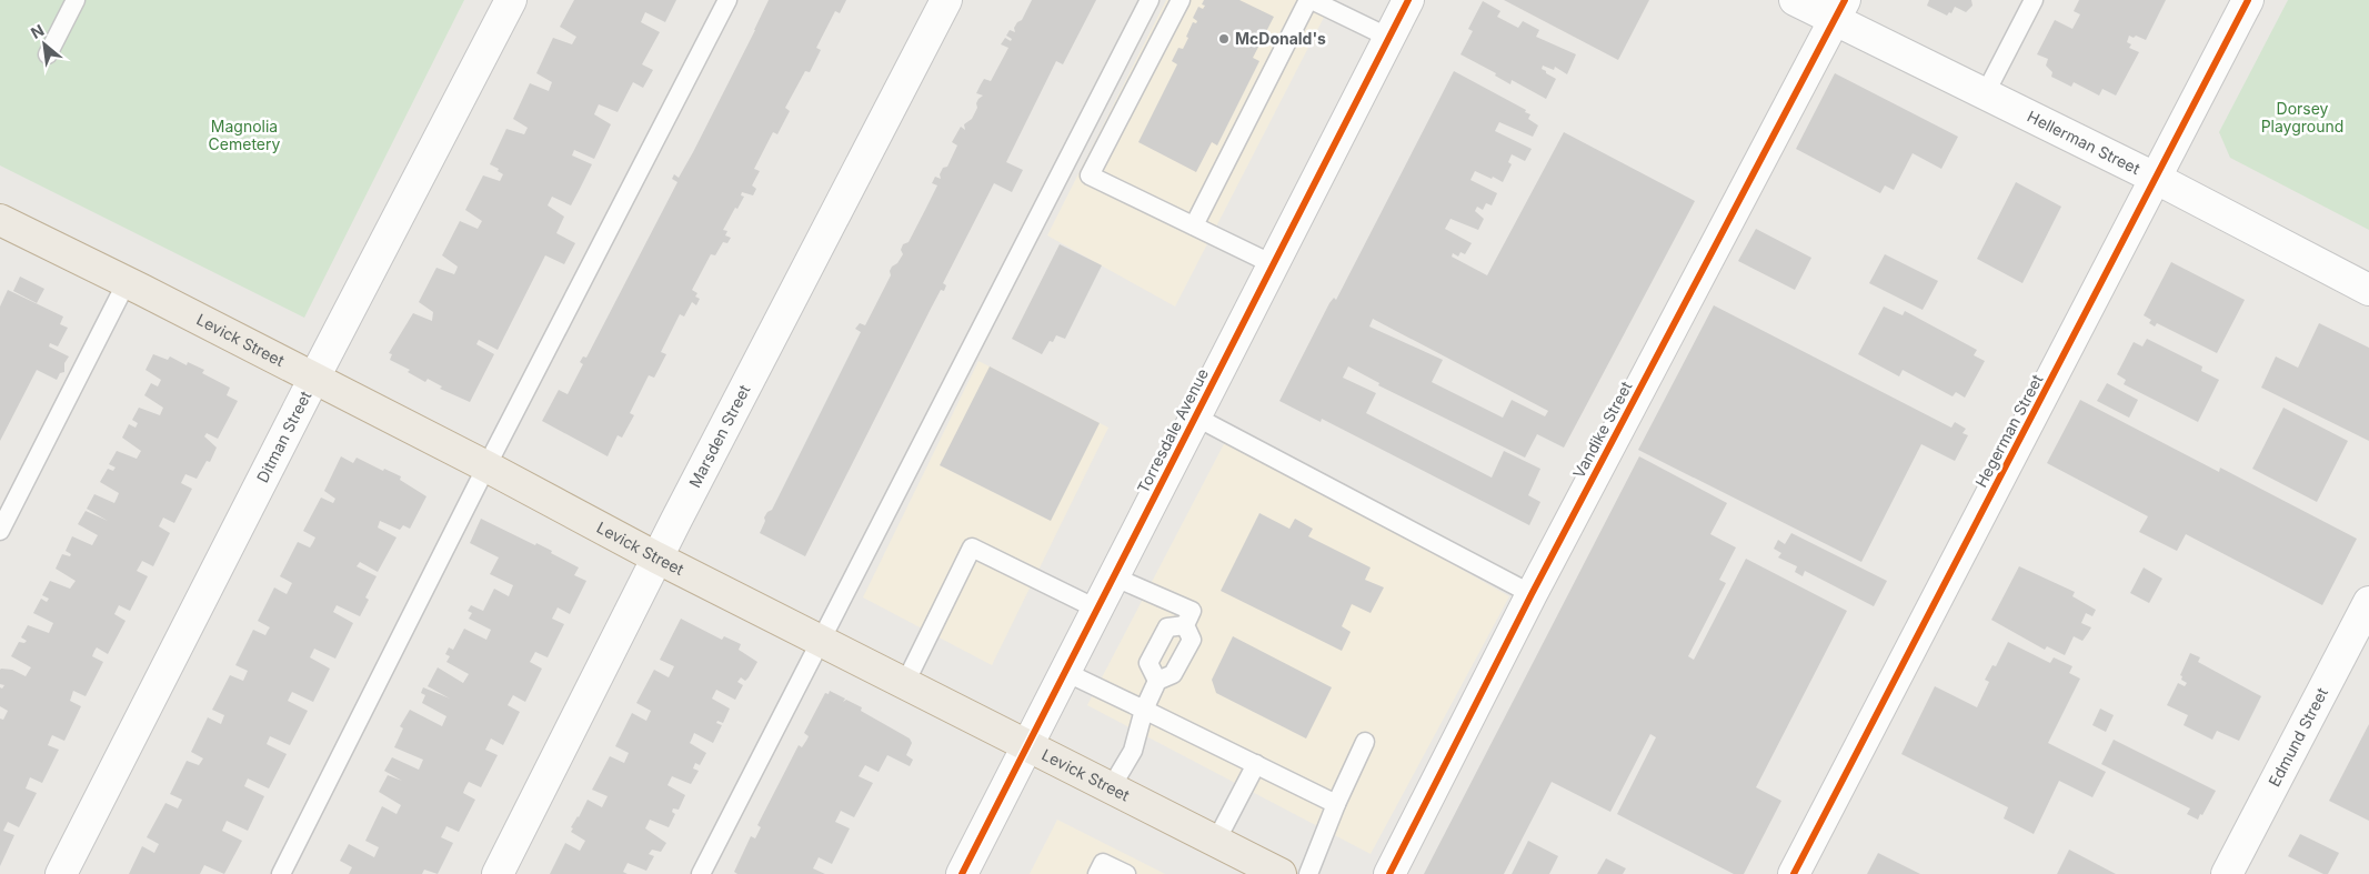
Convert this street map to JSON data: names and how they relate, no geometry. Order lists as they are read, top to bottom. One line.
{"streets":{"highway":["Levick Street"],"street":["Hellerman Street","Vandike Street","Torresdale Avenue","Hegerman Street","Marsden Street","Ditman Street","Edmund Street"]},"crossings":[["Hellerman Street","Vandike Street"],["Hellerman Street","Hegerman Street"],["Levick Street","Torresdale Avenue"],["Levick Street","Marsden Street"],["Levick Street","Ditman Street"]],"parks":["Dorsey Playground","Magnolia Cemetery"],"places":["McDonald's"],"north":"top left"}
